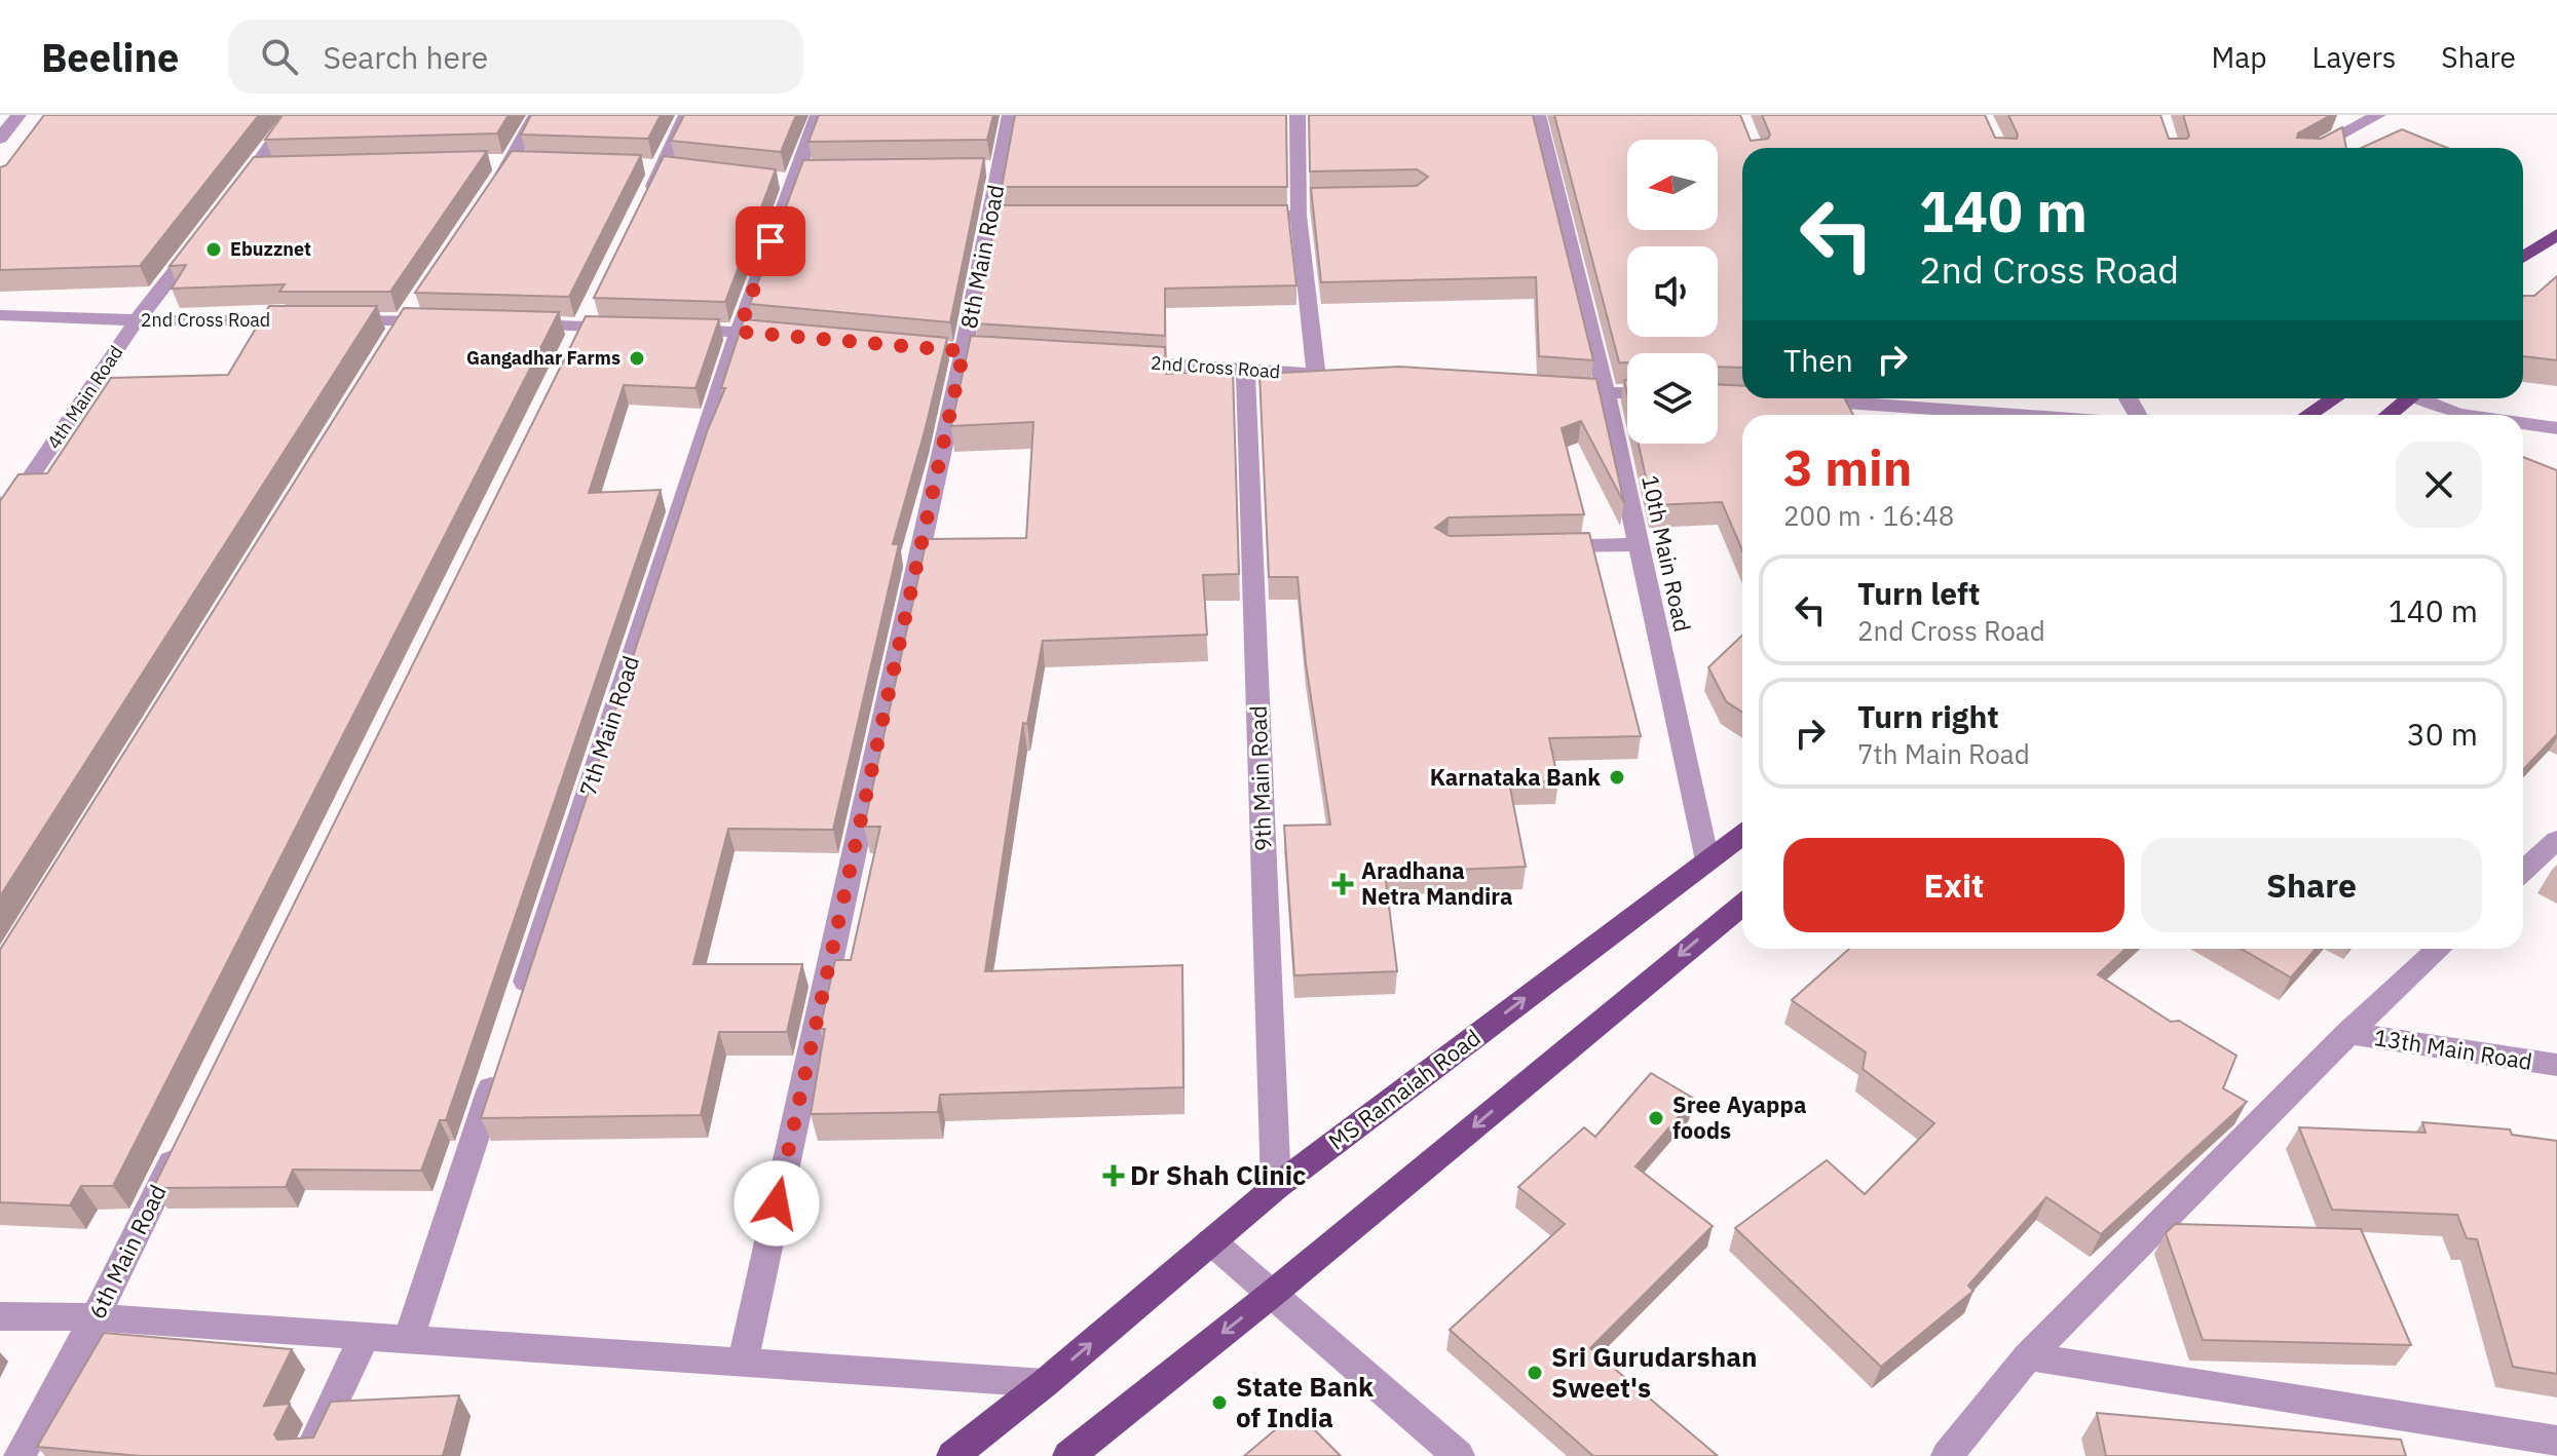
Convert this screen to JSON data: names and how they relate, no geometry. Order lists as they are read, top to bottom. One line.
{"streets":{"main road":["MS Ramaiah Road"],"street":["8th Main Road","2nd Cross Road","4th Main Road","10th Main Road","7th Main Road","9th Main Road","13th Main Road","6th Main Road"]},"crossings":[["2nd Cross Road","4th Main Road"],["2nd Cross Road","9th Main Road"],["10th Main Road","MS Ramaiah Road"],["9th Main Road","MS Ramaiah Road"]],"places":{"other":["Ebuzznet","Gangadhar Farms","Karnataka Bank","Sree Ayappa foods","Sri Gurudarshan Sweet's","State Bank of India"],"health":["Aradhana Netra Mandira","Dr Shah Clinic"]},"north":"left","page":{"header":"Beeline","search":"Search here","nav":["Map","Layers","Share"],"turn":["140 m","2nd Cross Road"],"then":"Then","heading":["3 min","200 m · 16:48"],"list":[{"name":"Turn left","note":"2nd Cross Road","value":"140 m"},{"name":"Turn right","note":"7th Main Road","value":"30 m"}],"buttons":["Exit","Share"]}}
